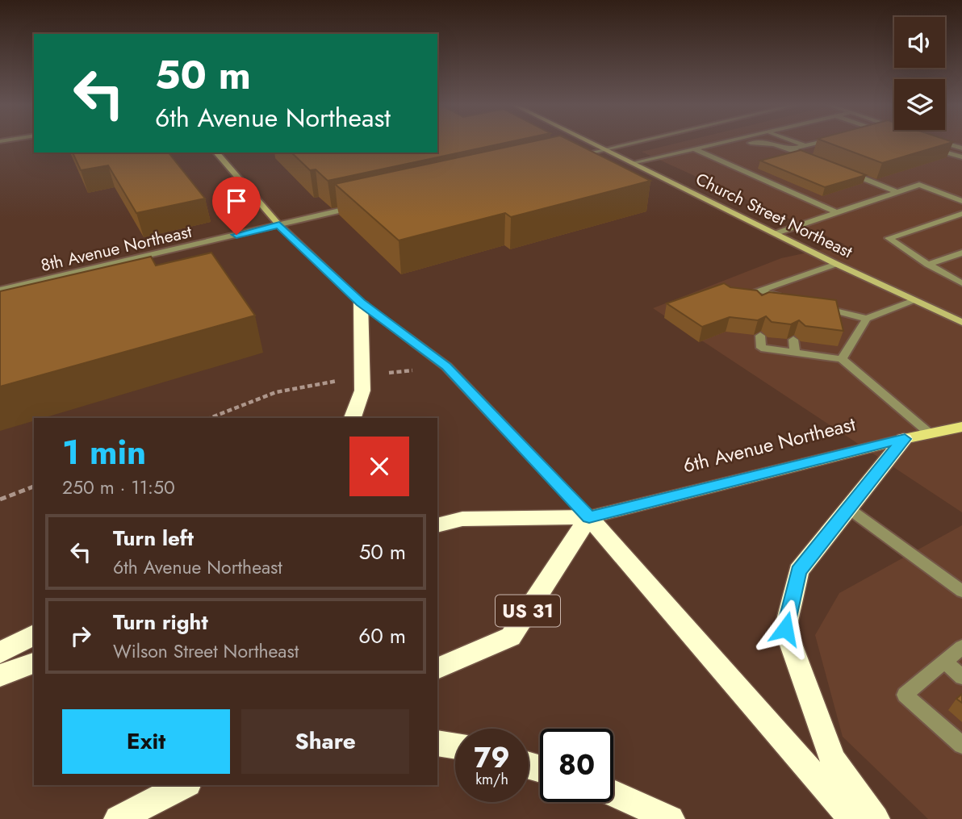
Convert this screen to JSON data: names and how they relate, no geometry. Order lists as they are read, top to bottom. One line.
{"streets":{"highway":["6th Avenue Northeast","US 31"],"street":["Church Street Northeast","8th Avenue Northeast"]},"crossings":[["6th Avenue Northeast","US 31"]],"page":{"turn":["50 m","6th Avenue Northeast"],"heading":["1 min","250 m · 11:50"],"list":[{"name":"Turn left","note":"6th Avenue Northeast","value":"50 m"},{"name":"Turn right","note":"Wilson Street Northeast","value":"60 m"}],"buttons":["Exit","Share"],"speed":"79 km/h","limit":"80"}}
